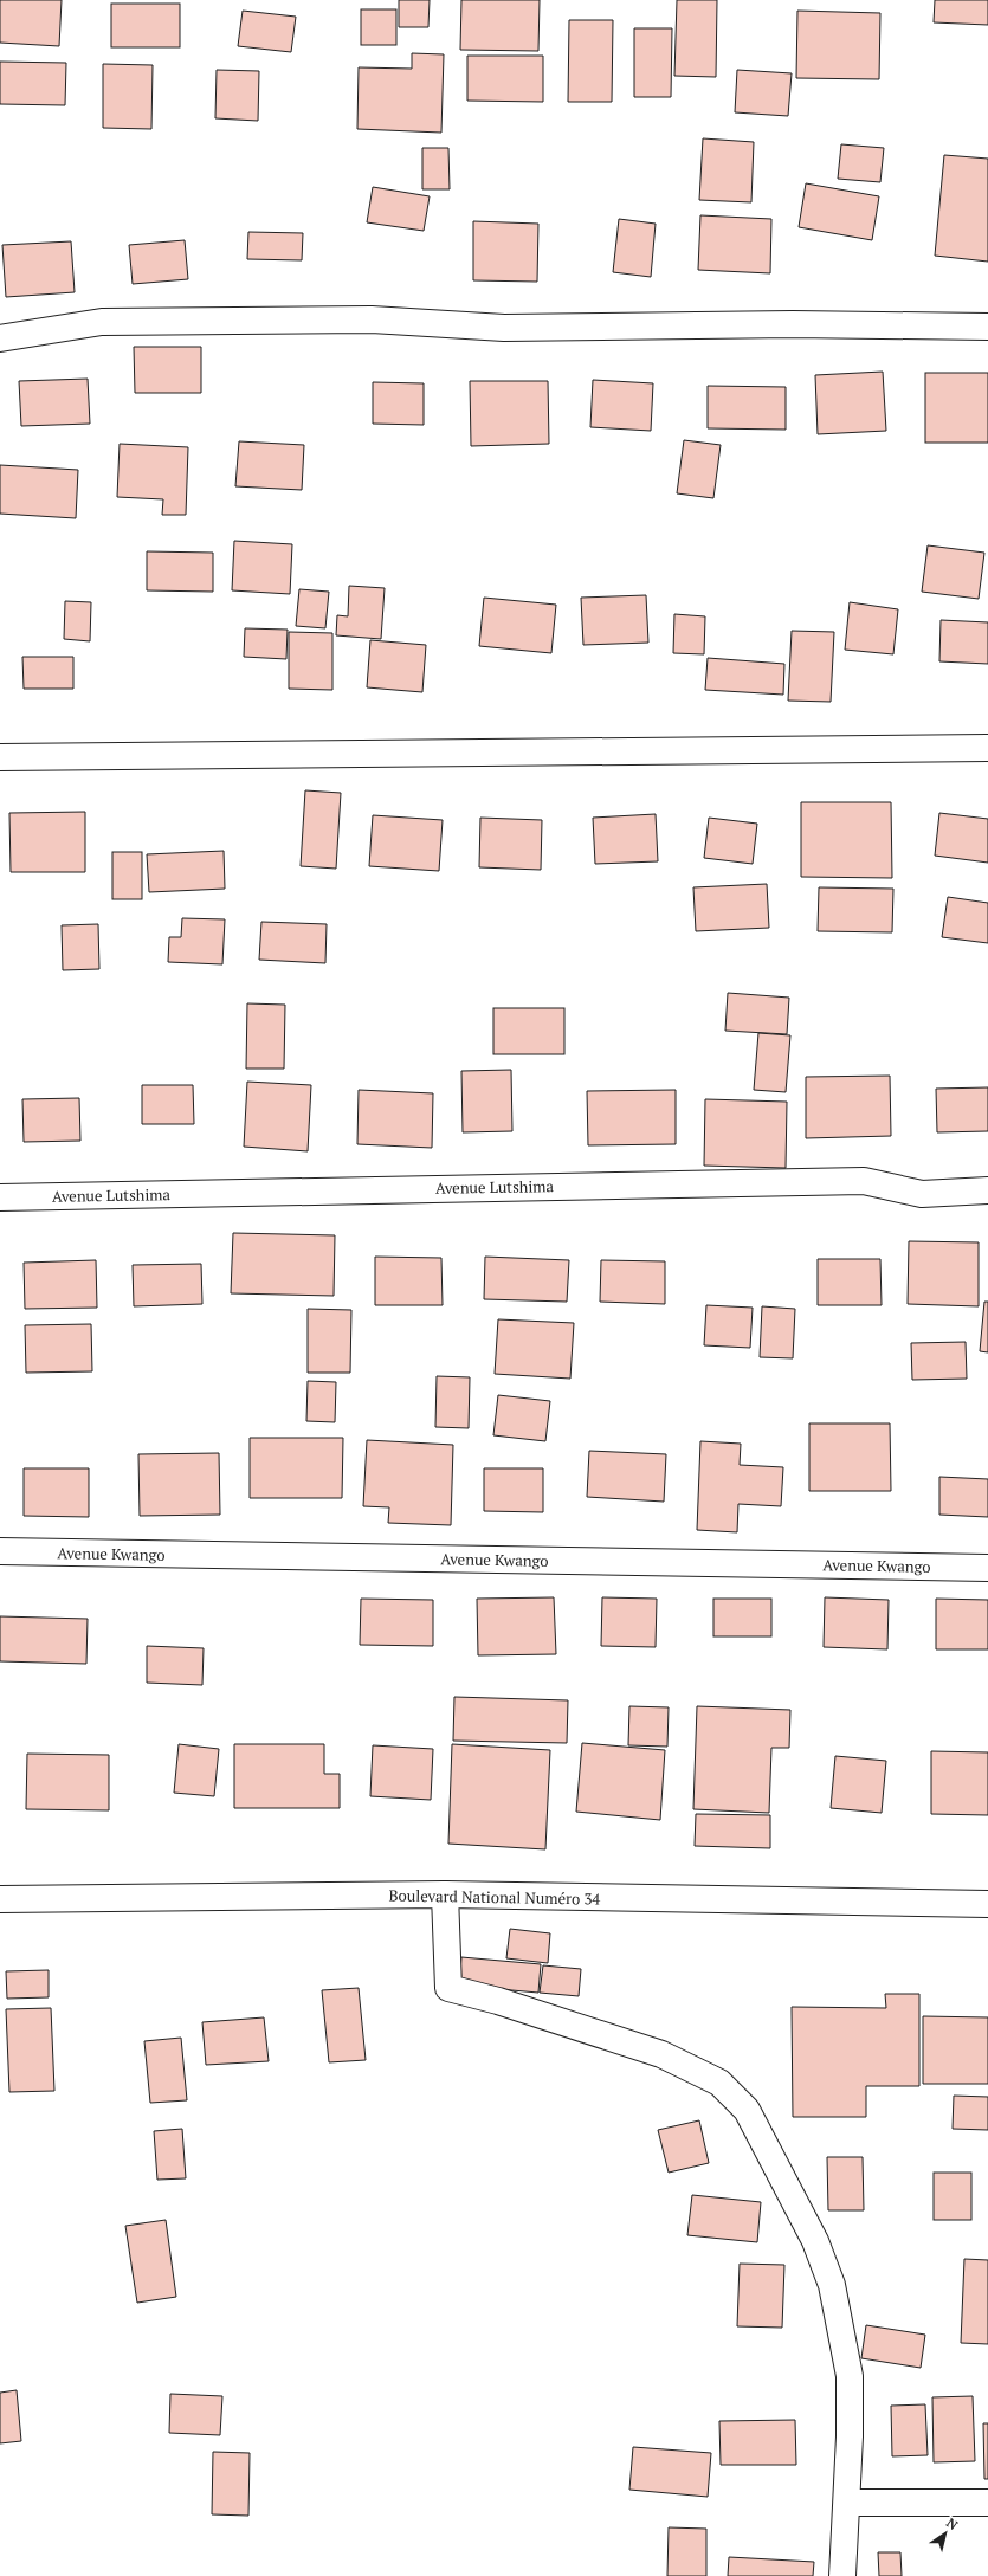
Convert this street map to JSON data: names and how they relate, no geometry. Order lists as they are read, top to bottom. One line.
{"streets":{"street":["Avenue Lutshima","Avenue Kwango","Boulevard National Numéro 34"]},"north":"top right"}
